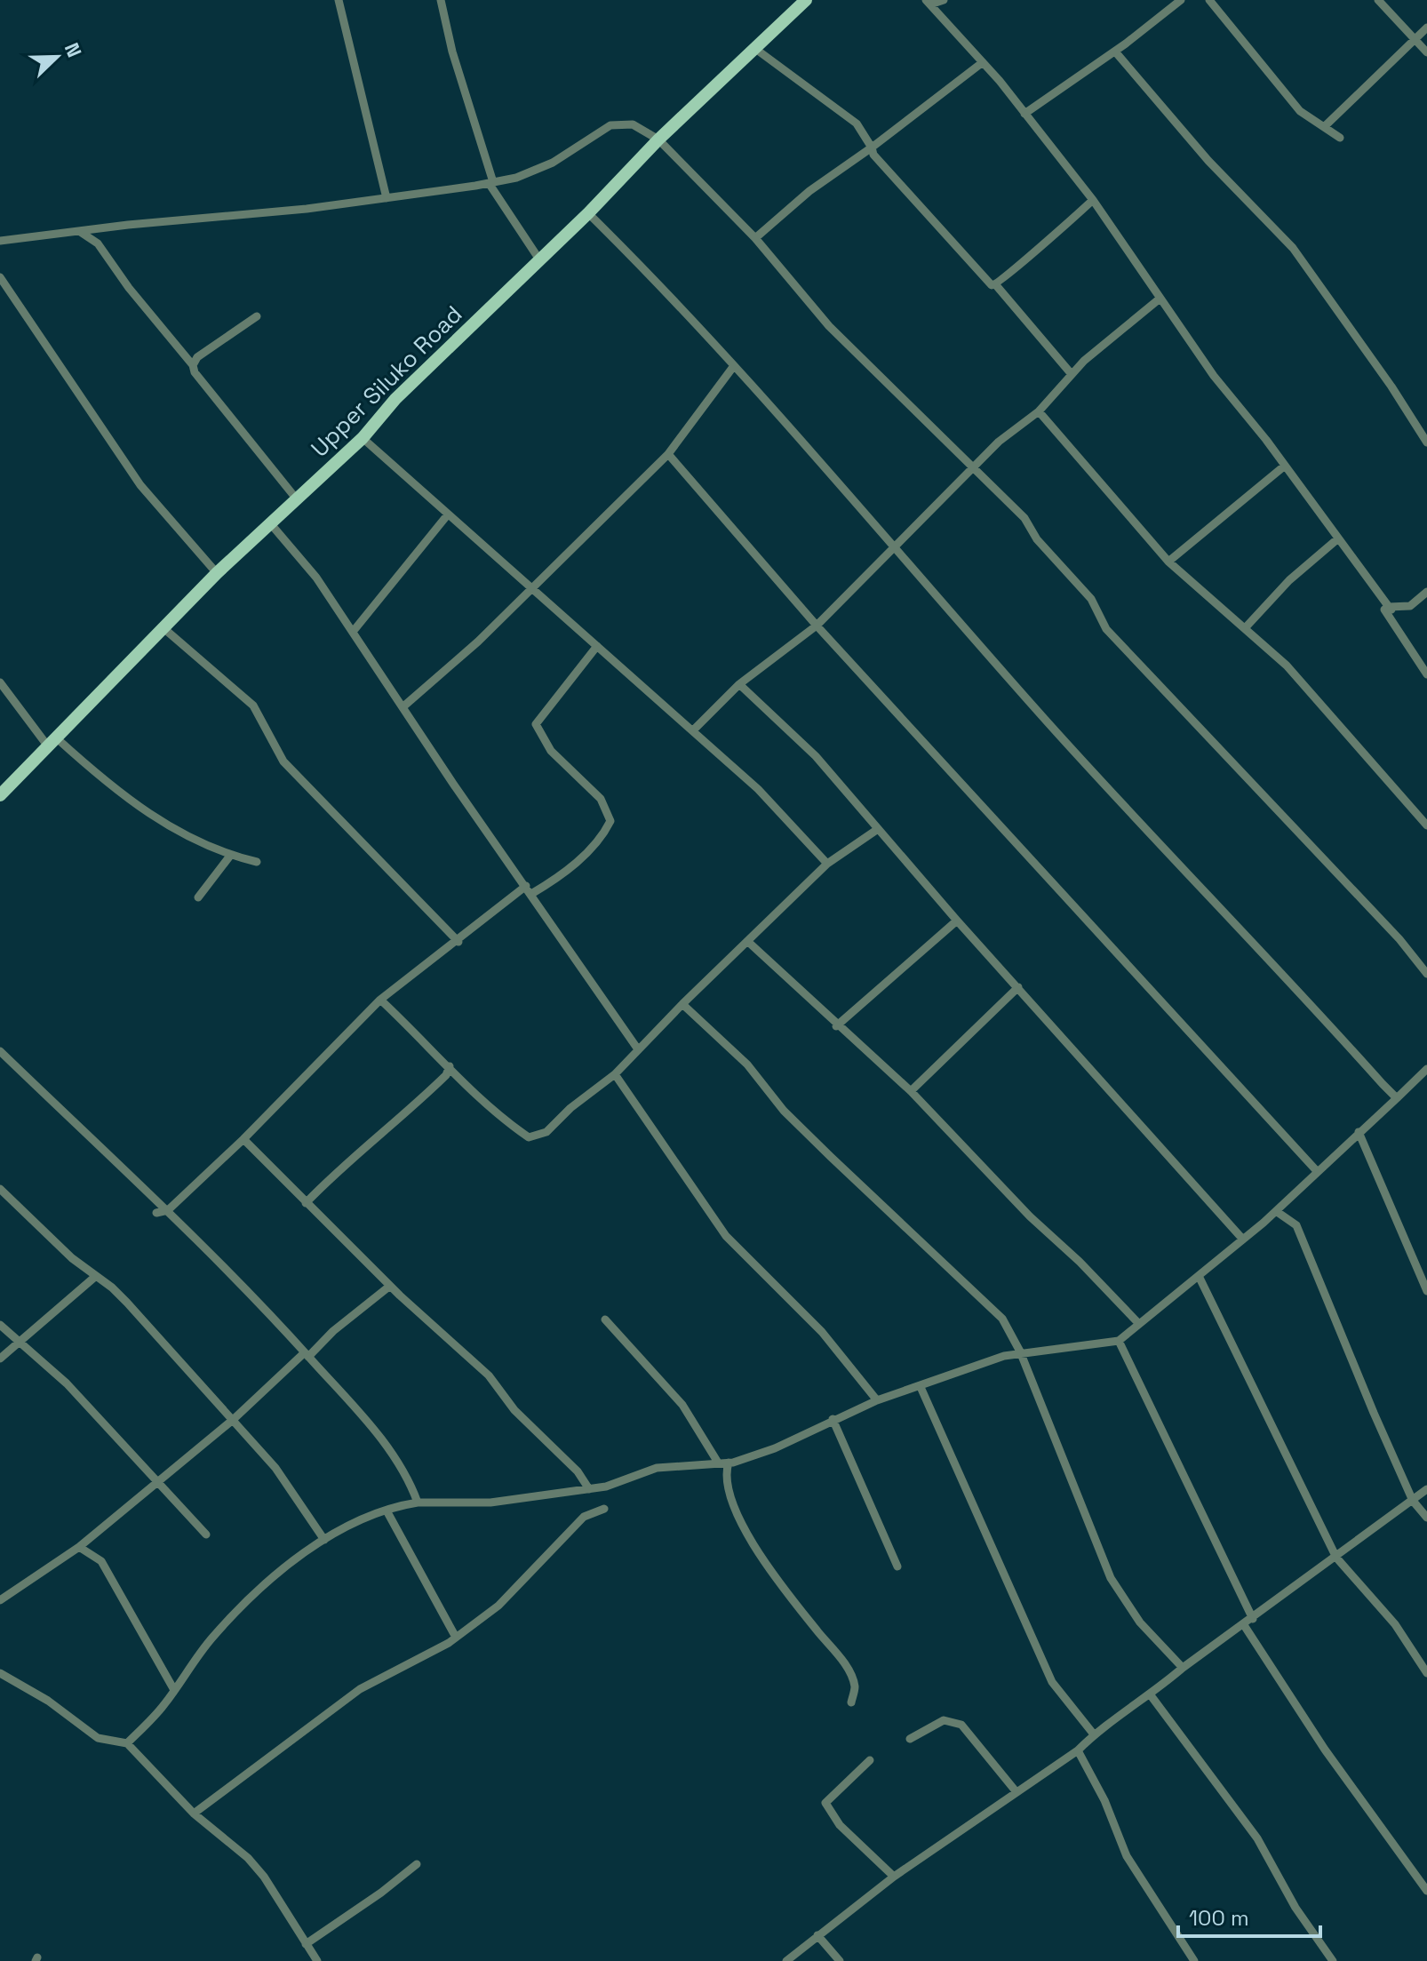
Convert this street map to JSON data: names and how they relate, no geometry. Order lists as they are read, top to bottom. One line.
{"streets":{"main road":["Upper Siluko Road"]},"scale_bar":"100 m","north":"top right"}
